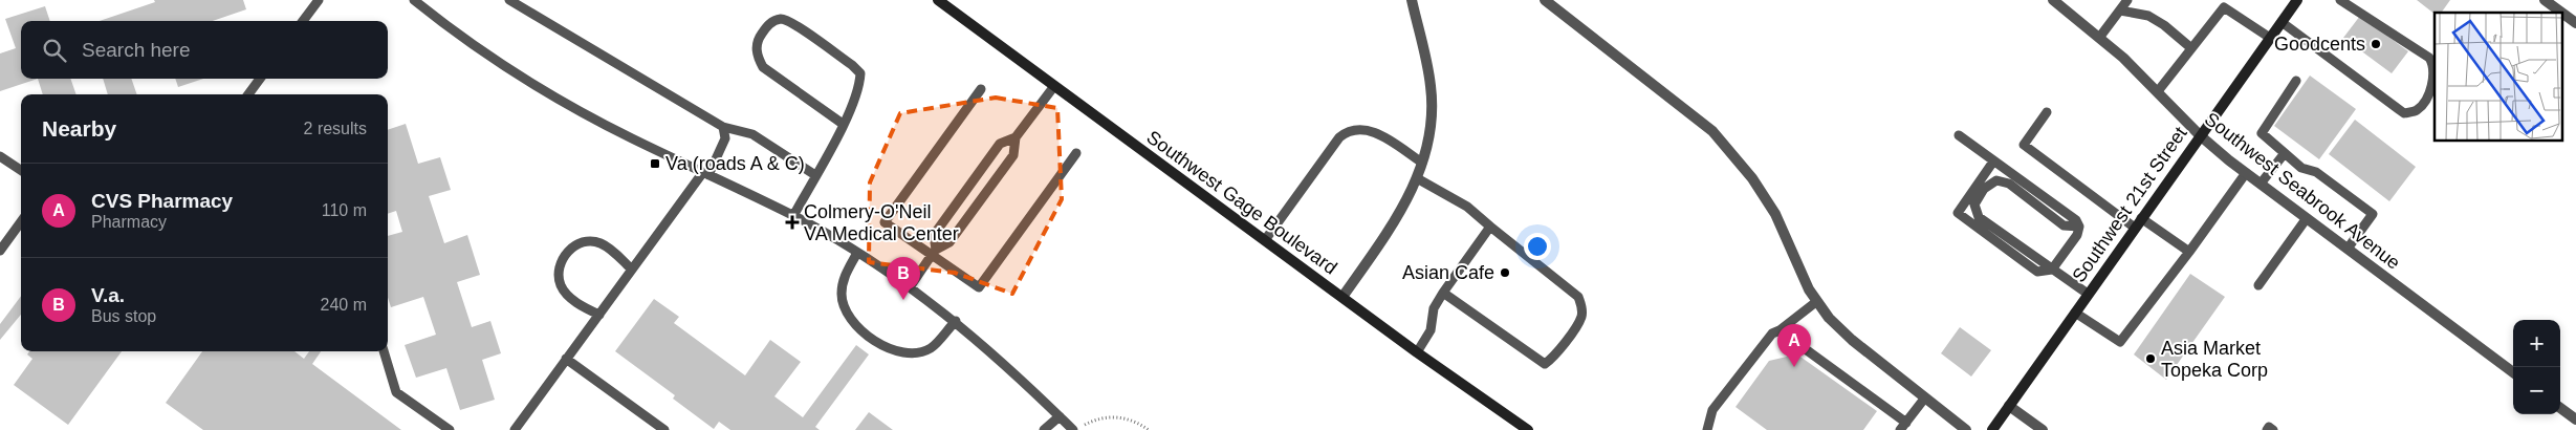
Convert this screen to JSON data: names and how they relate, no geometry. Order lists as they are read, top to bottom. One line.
{"streets":{"main road":["Southwest Gage Boulevard","Southwest 21st Street"],"street":["Southwest Seabrook Avenue"]},"crossings":[["Southwest Seabrook Avenue","Southwest 21st Street"]],"places":{"other":["Goodcents","Asian Cafe","Asia Market Topeka Corp"],"transit":["Va (roads A & C)"],"health":["Colmery-O'Neil VA Medical Center"]},"page":{"search":"Search here","heading":["Nearby","2 results"],"list":[{"mark":"A","name":"CVS Pharmacy","note":"Pharmacy","value":"110 m"},{"mark":"B","name":"V.a.","note":"Bus stop","value":"240 m"}],"pins":["B","A"],"map_buttons":["+","−"]}}
